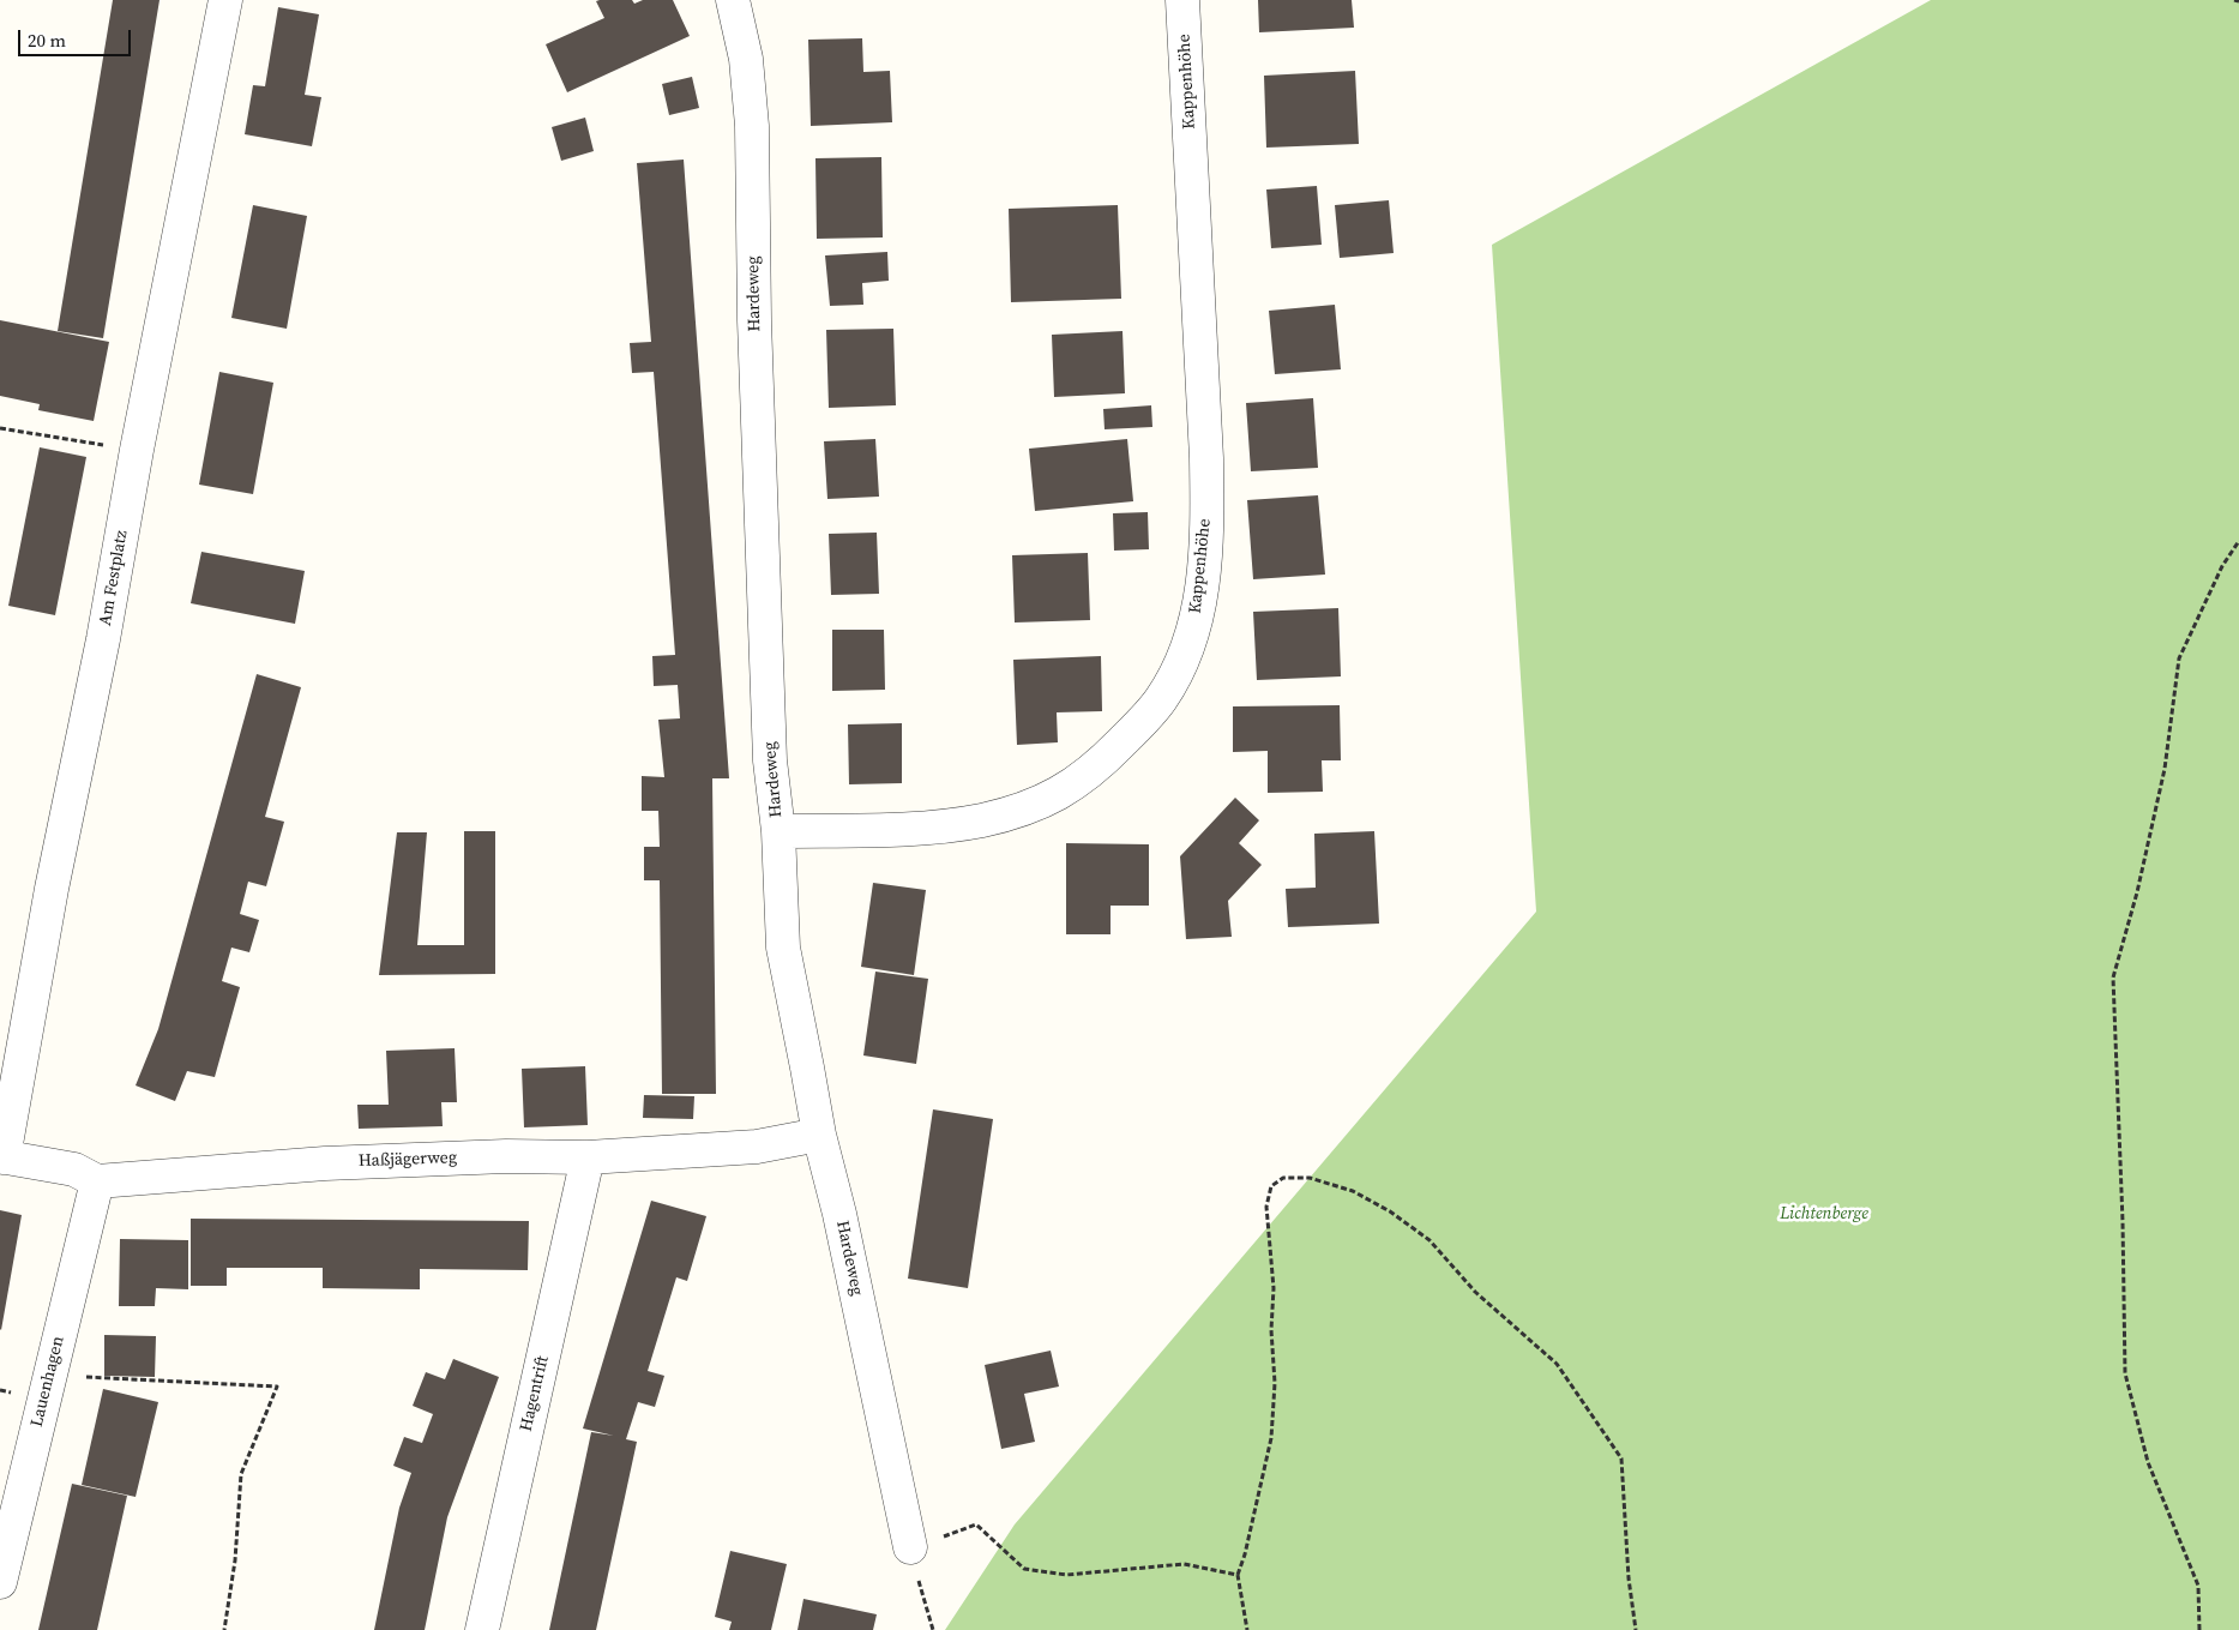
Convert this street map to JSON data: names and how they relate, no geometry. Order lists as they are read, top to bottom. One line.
{"streets":{"street":["Kappenhöhe","Hardeweg","Am Festplatz","Haßjägerweg","Lauenhagen","Hagentrift"]},"crossings":[["Kappenhöhe","Hardeweg"],["Hardeweg","Haßjägerweg"],["Haßjägerweg","Lauenhagen"],["Haßjägerweg","Hagentrift"]],"parks":["Lichtenberge"],"scale_bar":"20 m"}
